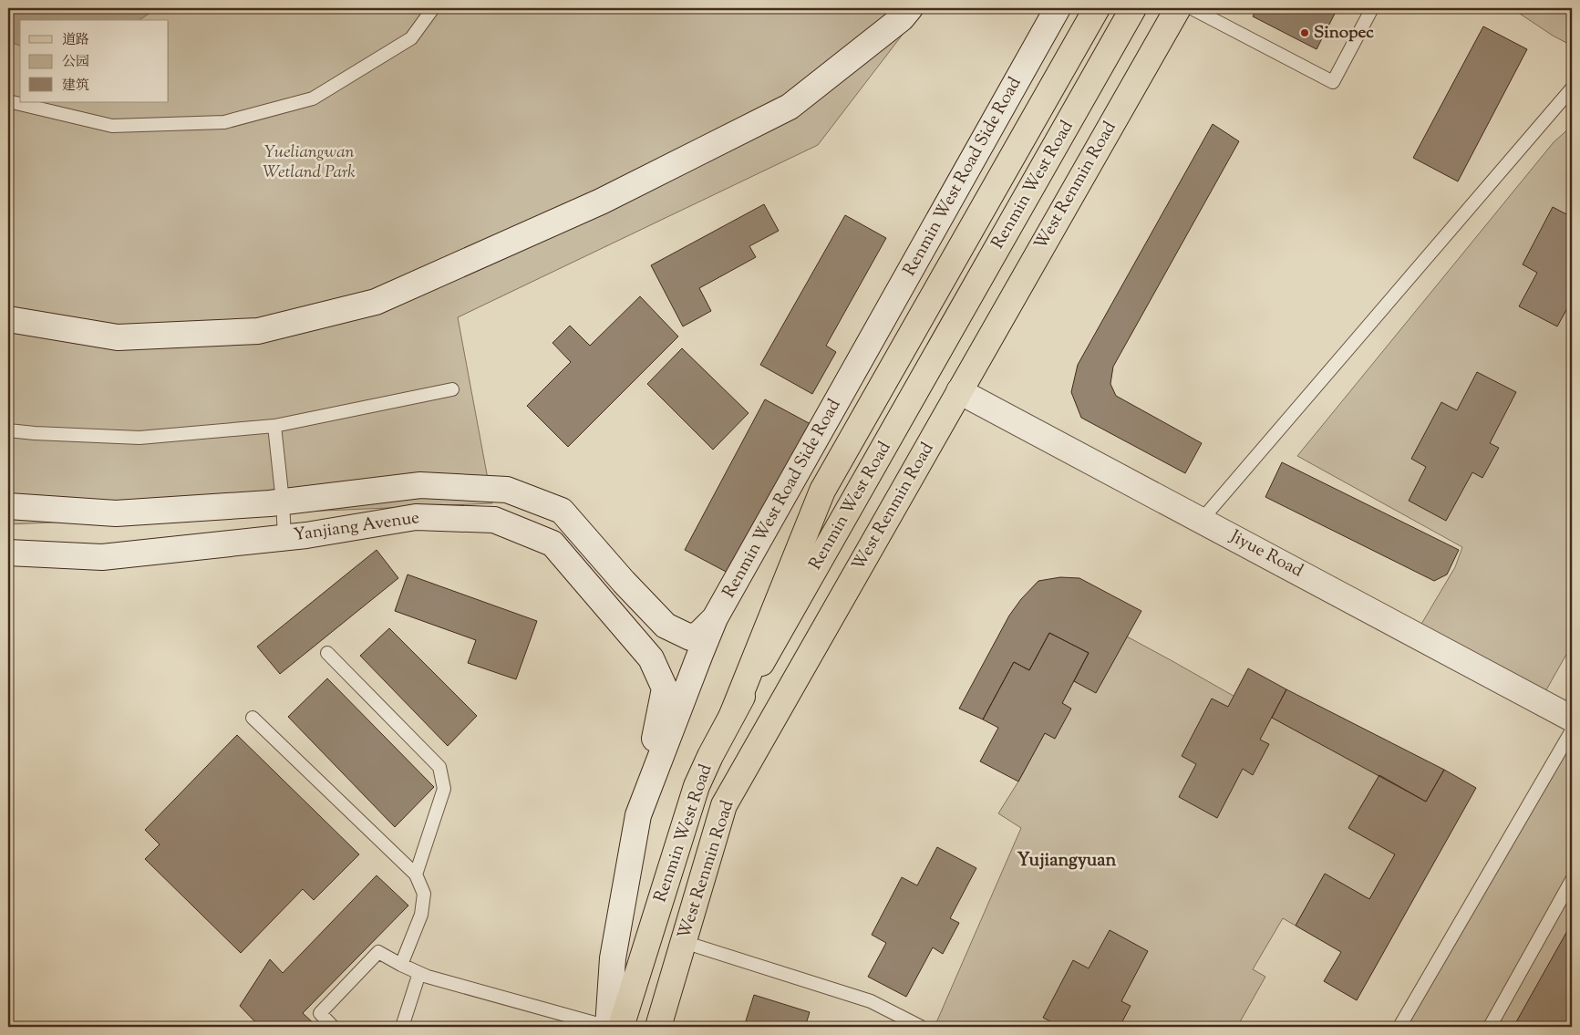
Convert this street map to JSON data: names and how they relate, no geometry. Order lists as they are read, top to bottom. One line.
{"streets":{"main road":["Renmin West Road","West Renmin Road"],"street":["Renmin West Road Side Road","Yanjiang Avenue","Jiyue Road"]},"crossings":[["Renmin West Road Side Road","Yanjiang Avenue"],["West Renmin Road","Jiyue Road"]],"districts":["Yujiangyuan"],"parks":["Yueliangwan Wetland Park"],"places":["Sinopec"],"legend":["道路","公园","建筑"]}
